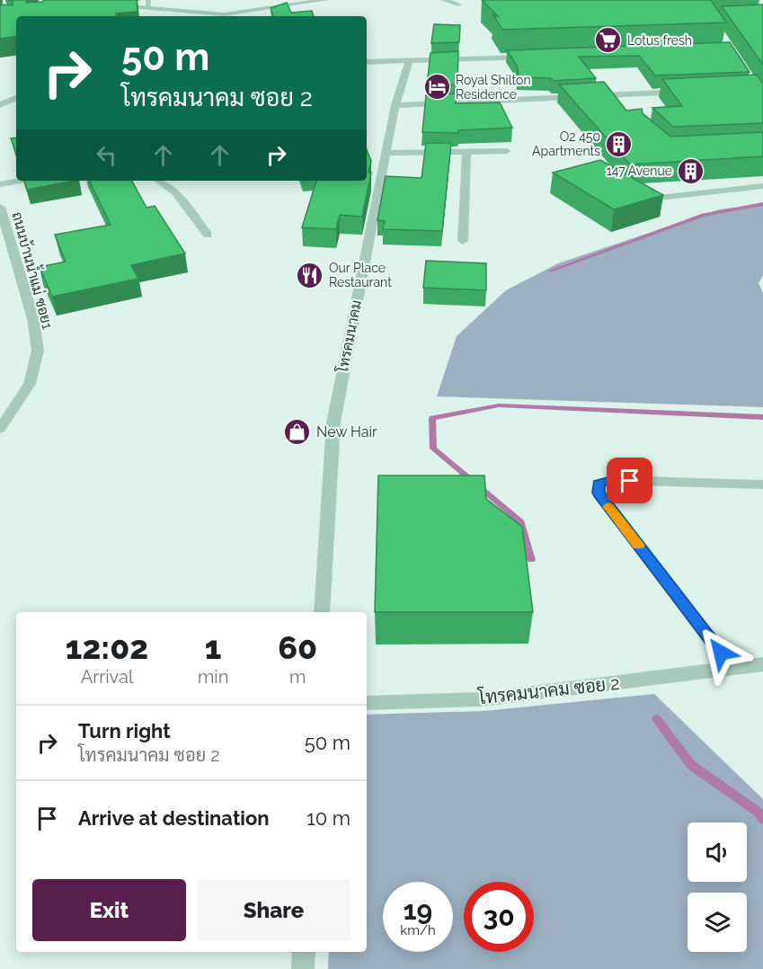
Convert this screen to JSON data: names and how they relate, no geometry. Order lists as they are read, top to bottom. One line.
{"streets":{"street":["ถนนบ้านน้ำแม่ ซอย1","โทรคมนาคม","โทรคมนาคม ซอย 2"]},"places":{"supermarket":["Lotus fresh"],"hotel":["Royal Shilton Residence"],"building":["O2 450 Apartments","147 Avenue"],"restaurant":["Our Place Restaurant"],"shop":["New Hair"]},"page":{"turn":["50 m","โทรคมนาคม ซอย 2"],"eta":["12:02","Arrival","1","min","60","m"],"list":[{"name":"Turn right","note":"โทรคมนาคม ซอย 2","value":"50 m"},{"name":"Arrive at destination","value":"10 m"}],"buttons":["Exit","Share"],"speed":"19 km/h","limit":"30"}}
